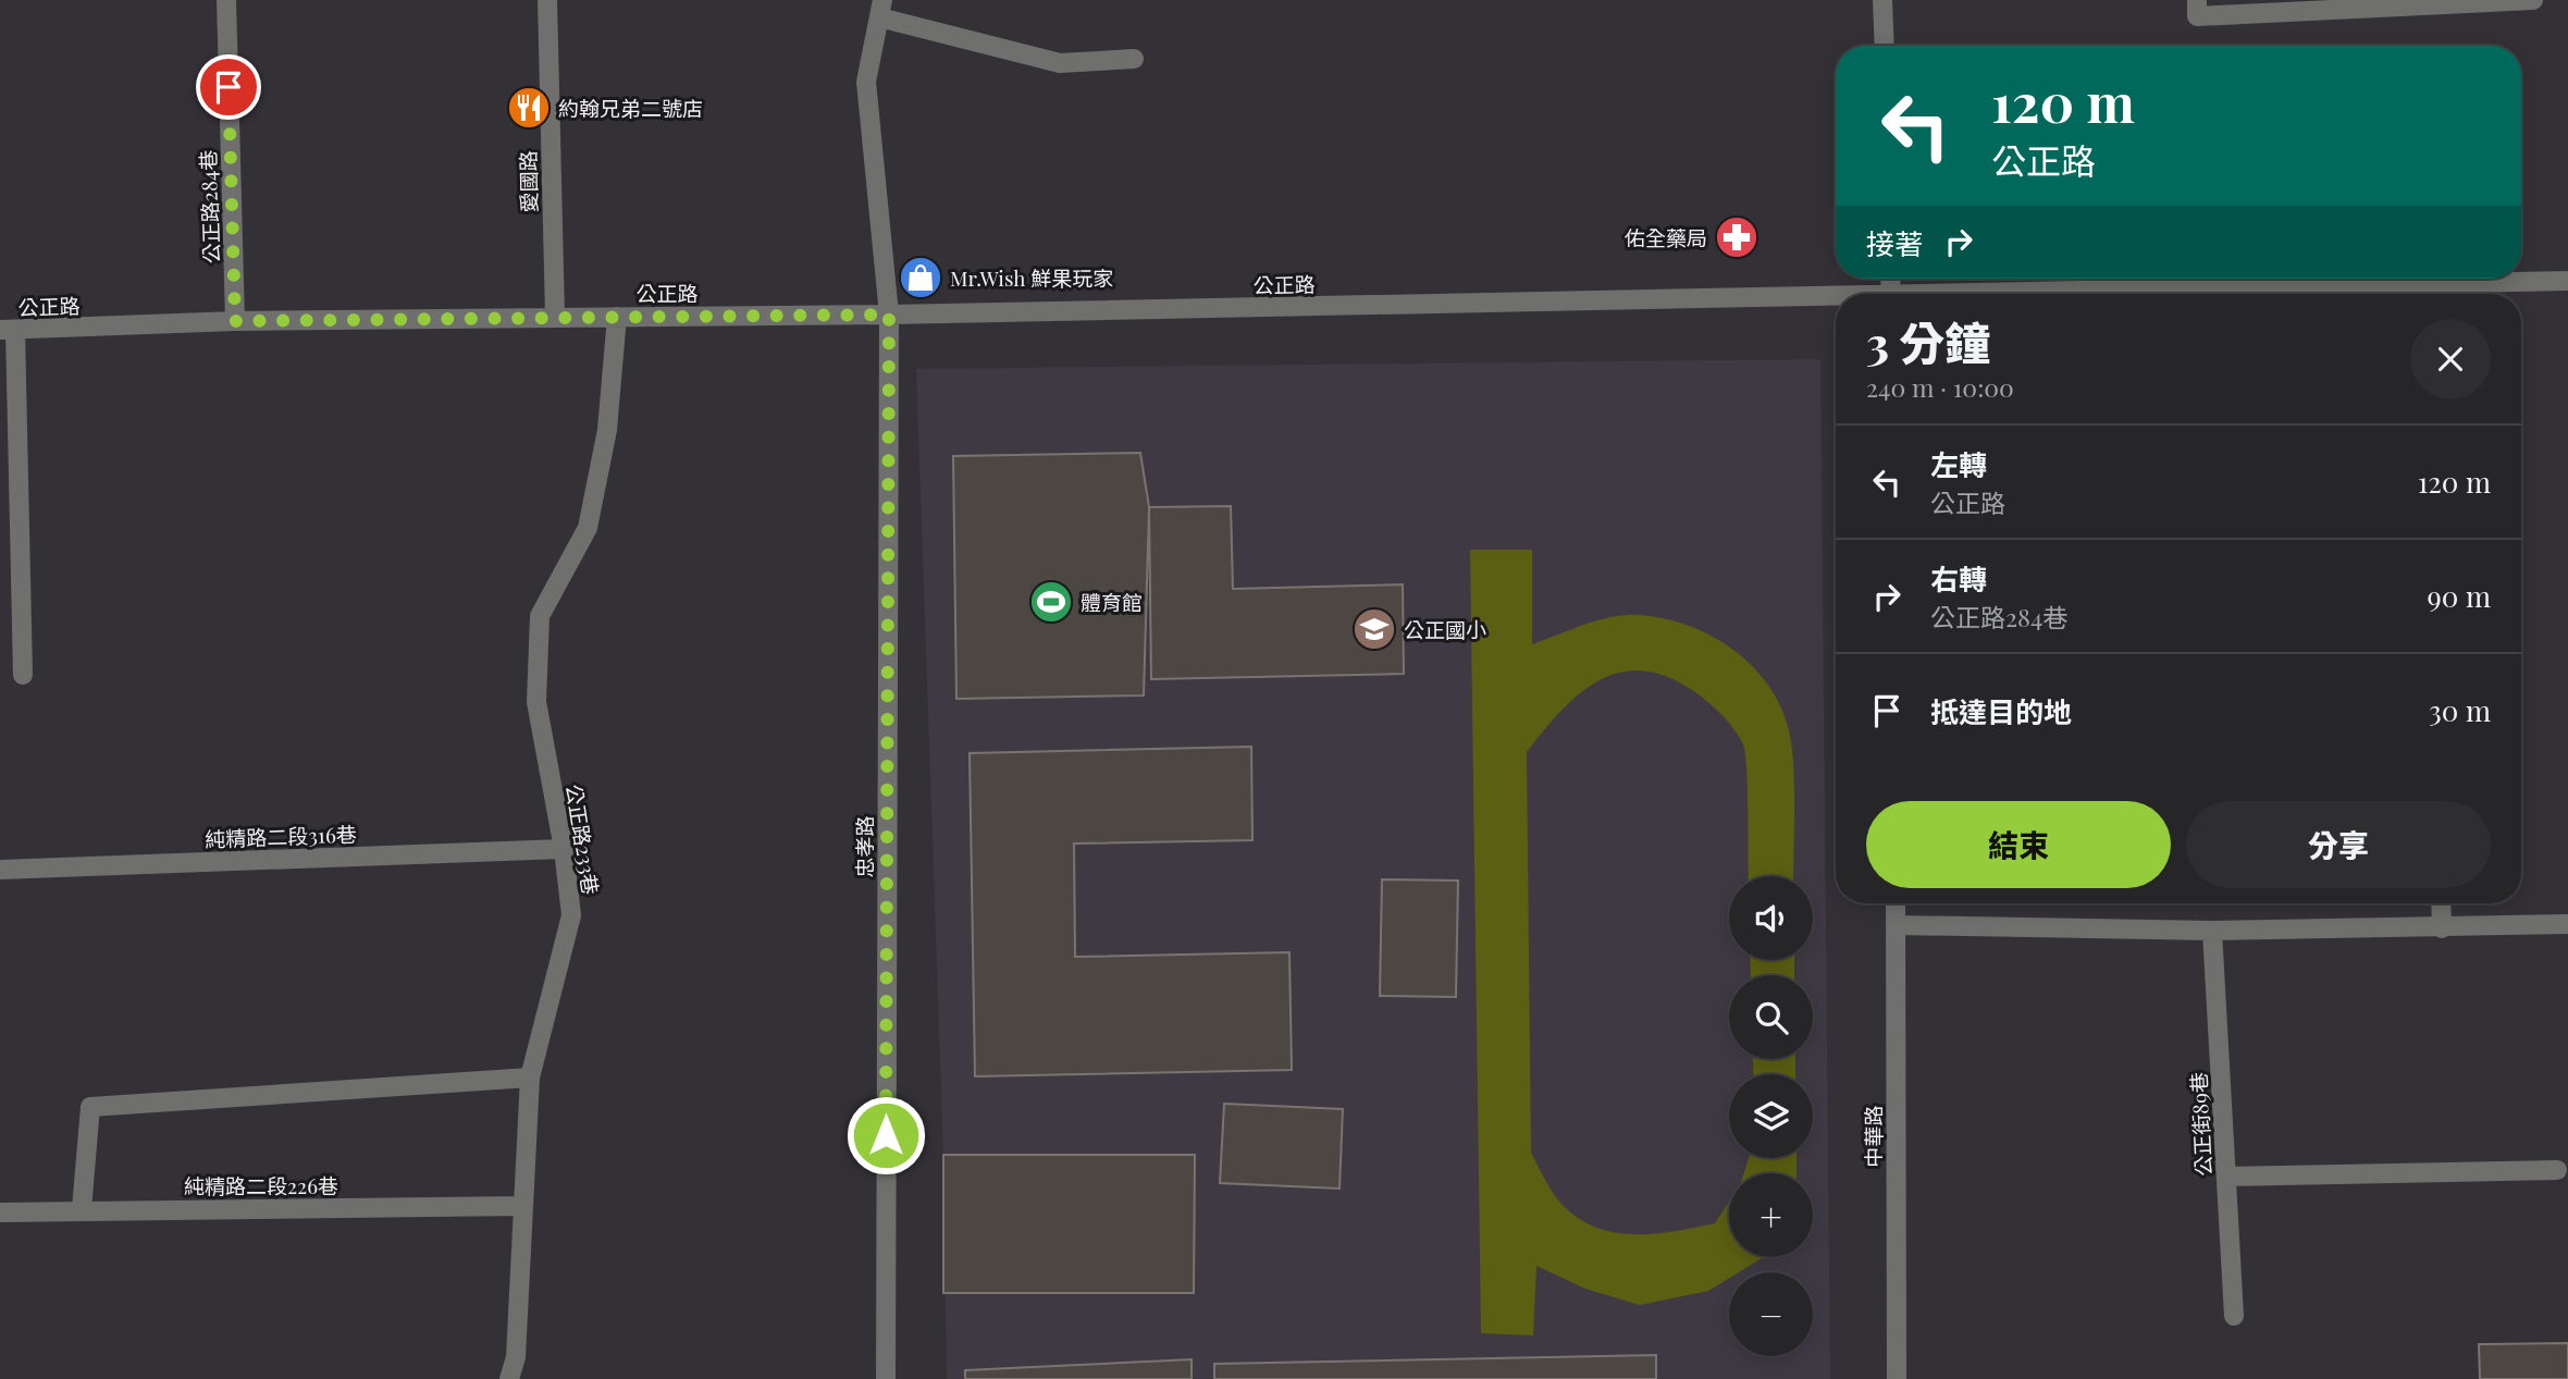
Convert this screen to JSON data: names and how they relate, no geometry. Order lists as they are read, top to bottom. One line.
{"streets":{"street":["愛國路","公正路284巷","公正路","純精路二段316巷","公正路233巷","忠孝路","公正街89巷","中華路","純精路二段226巷"]},"crossings":[["愛國路","公正路"],["公正路284巷","公正路"],["公正路","公正路233巷"],["公正路","忠孝路"],["純精路二段316巷","公正路233巷"],["公正路233巷","純精路二段226巷"]],"places":{"restaurant":["約翰兄弟二號店"],"pharmacy":["佑全藥局"],"shop":["Mr.Wish 鮮果玩家"],"sports":["體育館"],"school or university":["公正國小"]},"page":{"turn":["120 m","公正路"],"then":"接著","heading":["3 分鐘","240 m · 10:00"],"list":[{"name":"左轉","note":"公正路","value":"120 m"},{"name":"右轉","note":"公正路284巷","value":"90 m"},{"name":"抵達目的地","value":"30 m"}],"buttons":["結束","分享"],"map_buttons":["+","−"]}}
